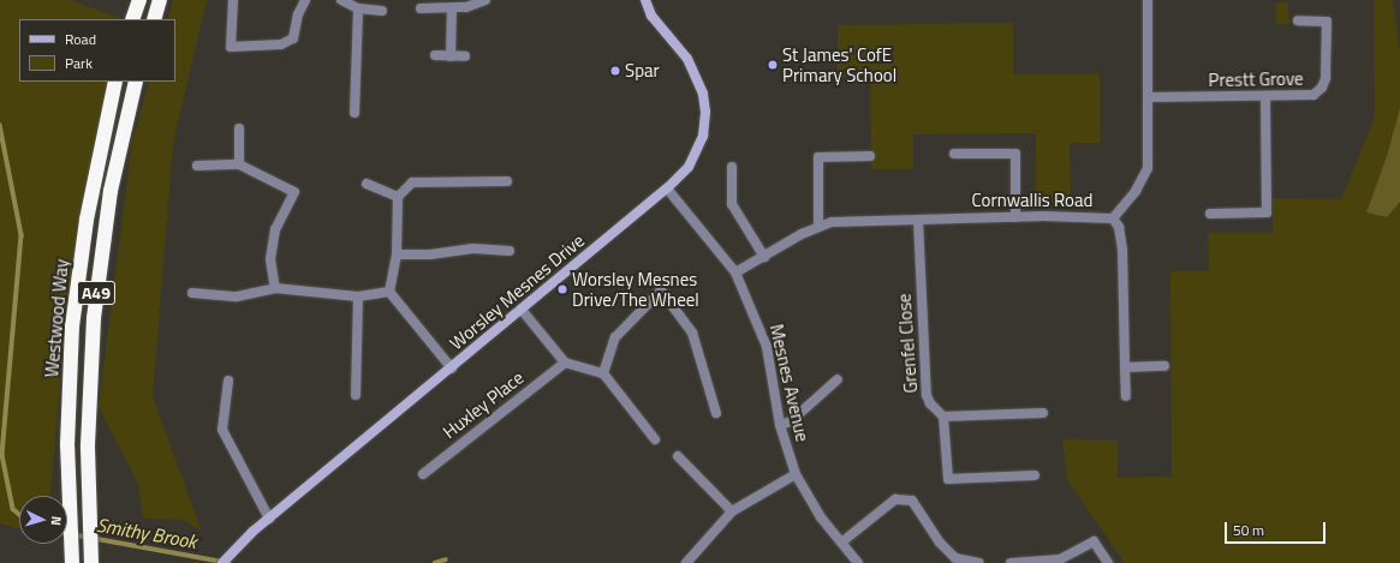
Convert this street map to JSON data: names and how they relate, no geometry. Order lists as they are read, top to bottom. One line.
{"streets":{"highway":["A49","Westwood Way"],"street":["Prestt Grove","Cornwallis Road","Worsley Mesnes Drive","Grenfel Close","Mesnes Avenue","Huxley Place"]},"crossings":[["Prestt Grove","Cornwallis Road"],["Cornwallis Road","Grenfel Close"],["Cornwallis Road","Mesnes Avenue"],["Worsley Mesnes Drive","Mesnes Avenue"]],"water":["Smithy Brook"],"places":["St James' CofE Primary School","Spar","Worsley Mesnes Drive/The Wheel"],"legend":["Road","Park"],"scale_bar":"50 m","north":"right"}
